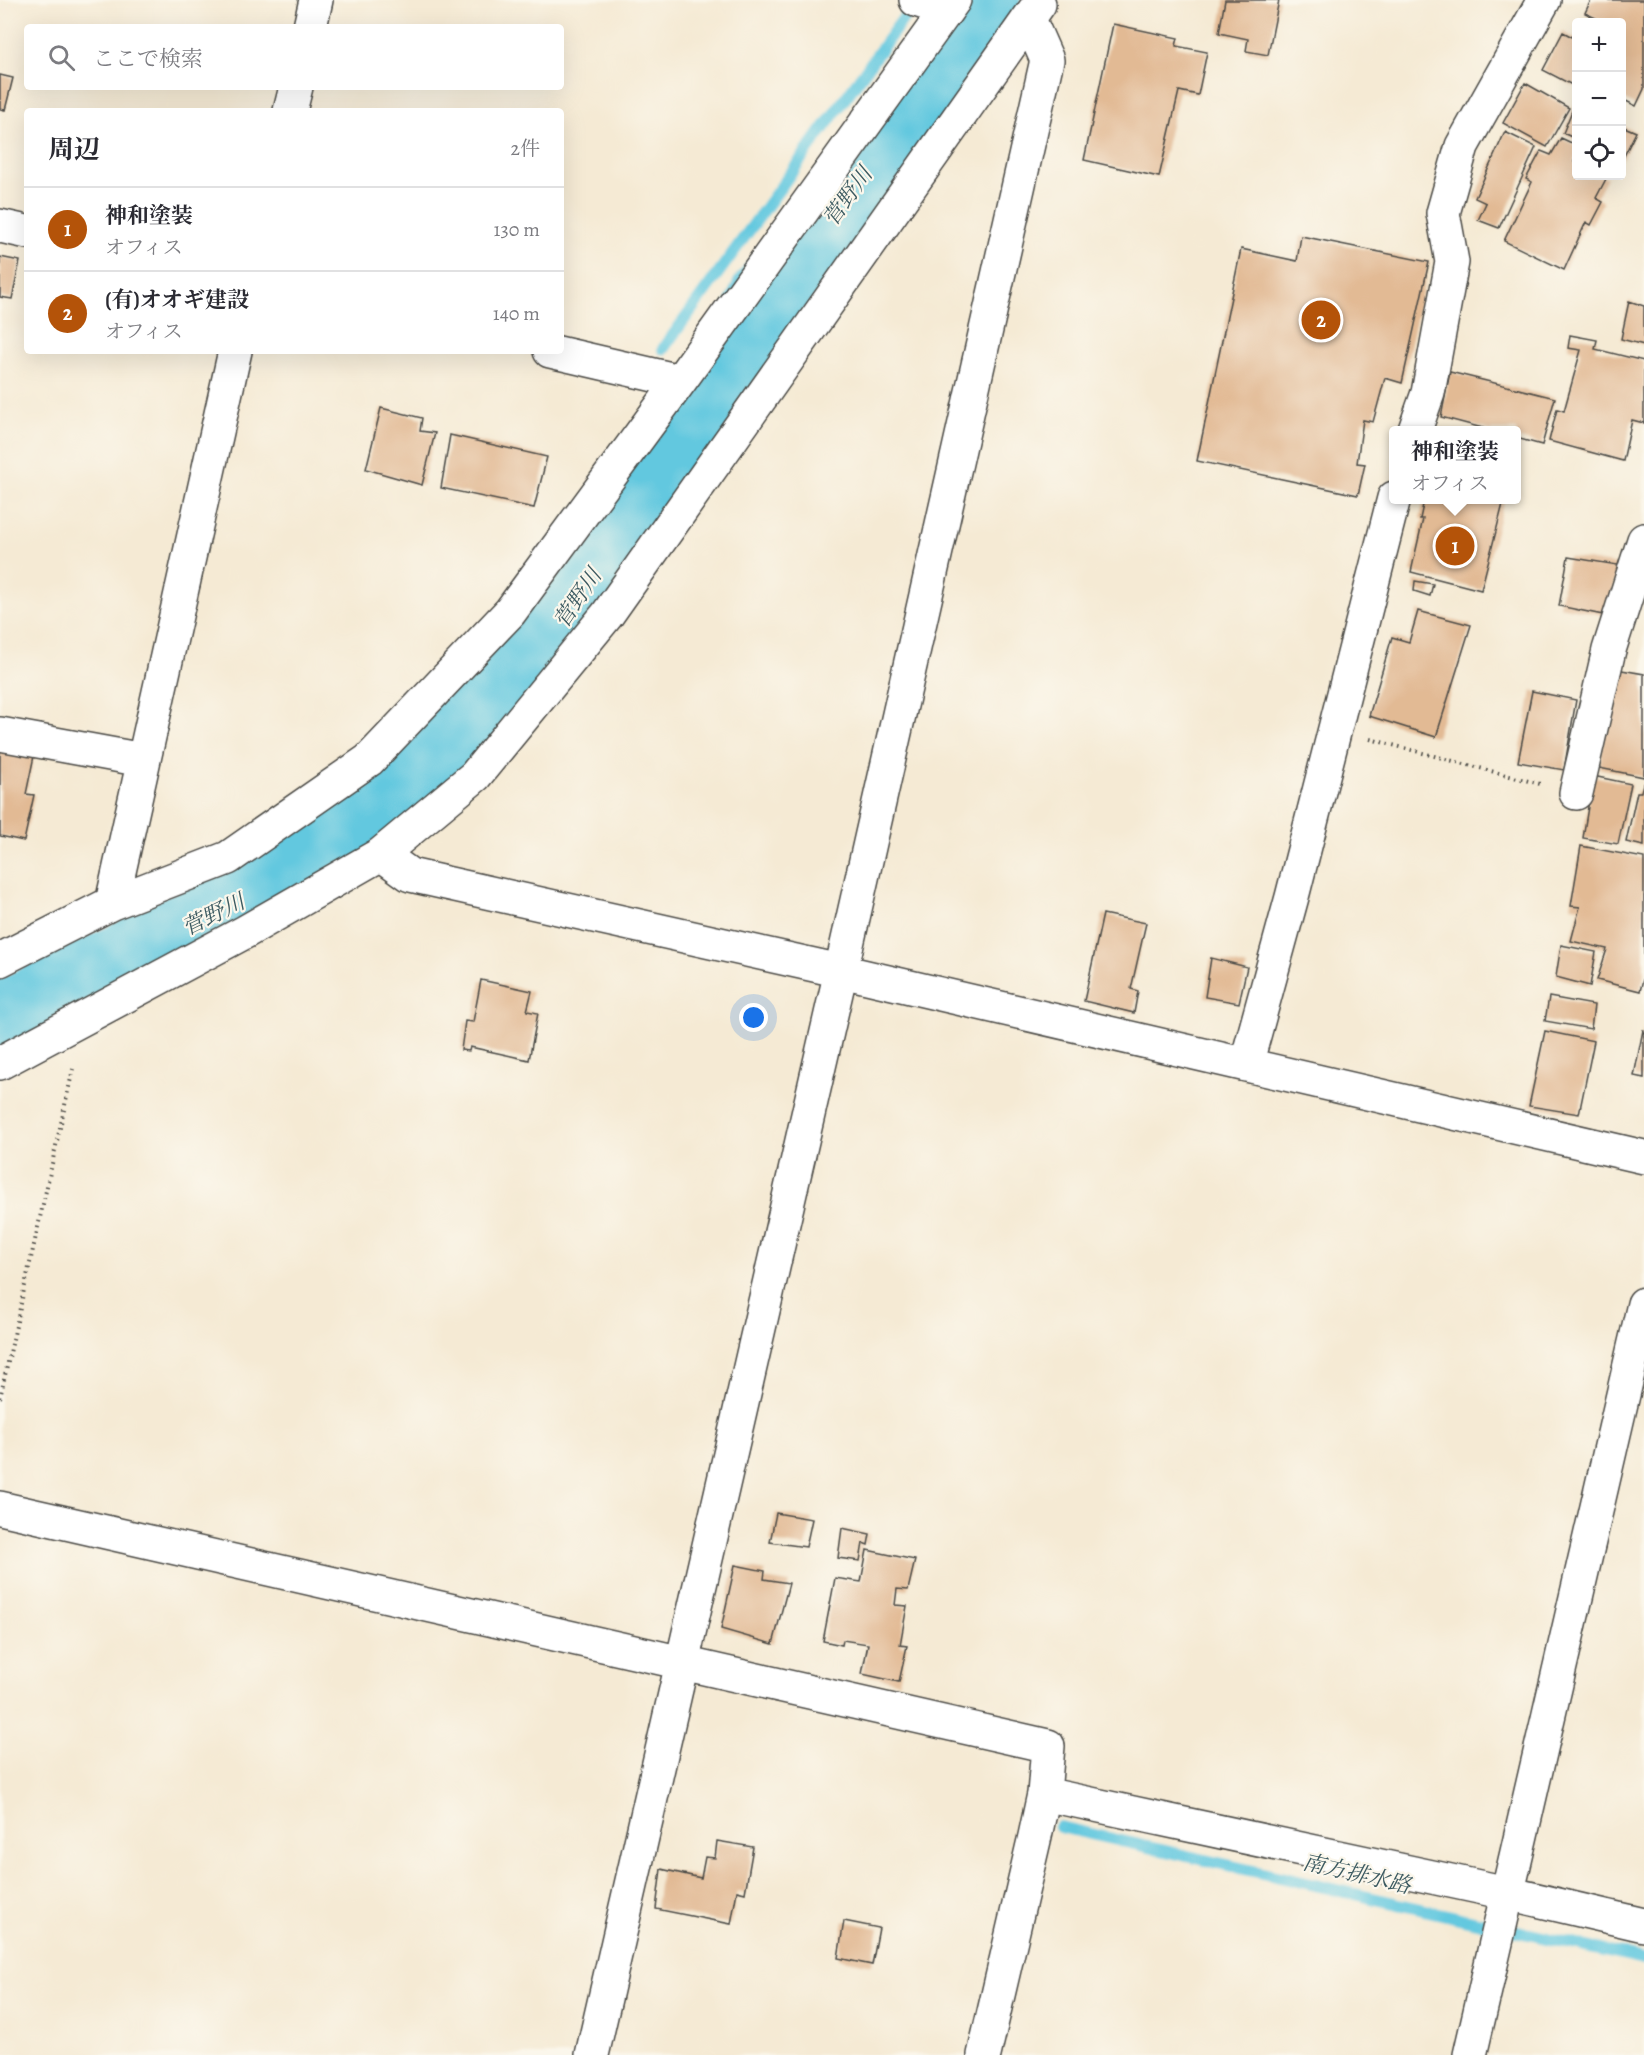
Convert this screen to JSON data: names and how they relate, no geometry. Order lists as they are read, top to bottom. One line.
{"water":["菅野川","南方排水路"],"page":{"map_buttons":["+","−"],"search":"ここで検索","heading":["周辺","2件"],"list":[{"mark":"1","name":"神和塗装","note":"オフィス","value":"130 m"},{"mark":"2","name":"(有)オオギ建設","note":"オフィス","value":"140 m"}],"pins":["2","1"],"popup":["神和塗装","オフィス"]}}
